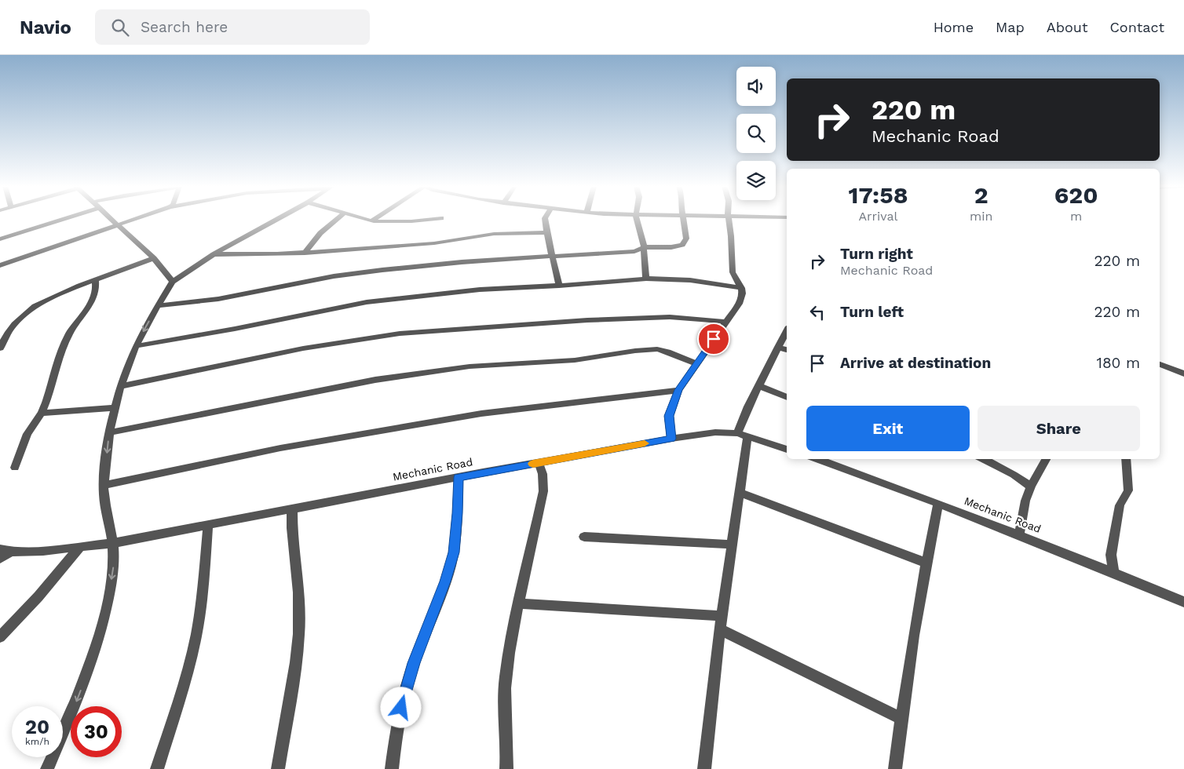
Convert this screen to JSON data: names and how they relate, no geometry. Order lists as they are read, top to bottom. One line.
{"streets":{"street":["Mechanic Road"]},"page":{"header":"Navio","search":"Search here","nav":["Home","Map","About","Contact"],"turn":["220 m","Mechanic Road"],"eta":["17:58","Arrival","2","min","620","m"],"list":[{"name":"Turn right","note":"Mechanic Road","value":"220 m"},{"name":"Turn left","value":"220 m"},{"name":"Arrive at destination","value":"180 m"}],"buttons":["Exit","Share"],"speed":"20 km/h","limit":"30"}}
